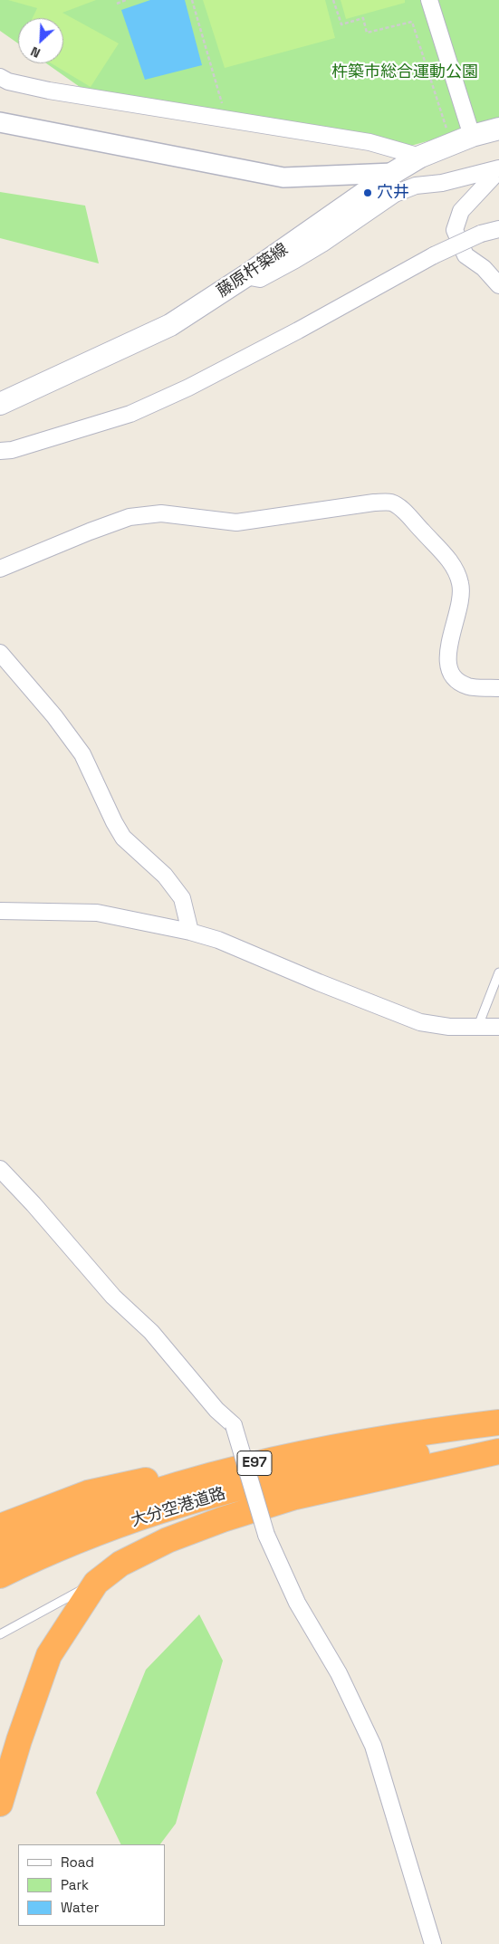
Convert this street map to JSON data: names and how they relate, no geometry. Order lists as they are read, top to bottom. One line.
{"streets":{"highway":["E97","大分空港道路"],"main road":["藤原杵築線"]},"parks":["杵築市総合運動公園"],"places":["穴井"],"legend":["Road","Park","Water"],"north":"bottom left"}
